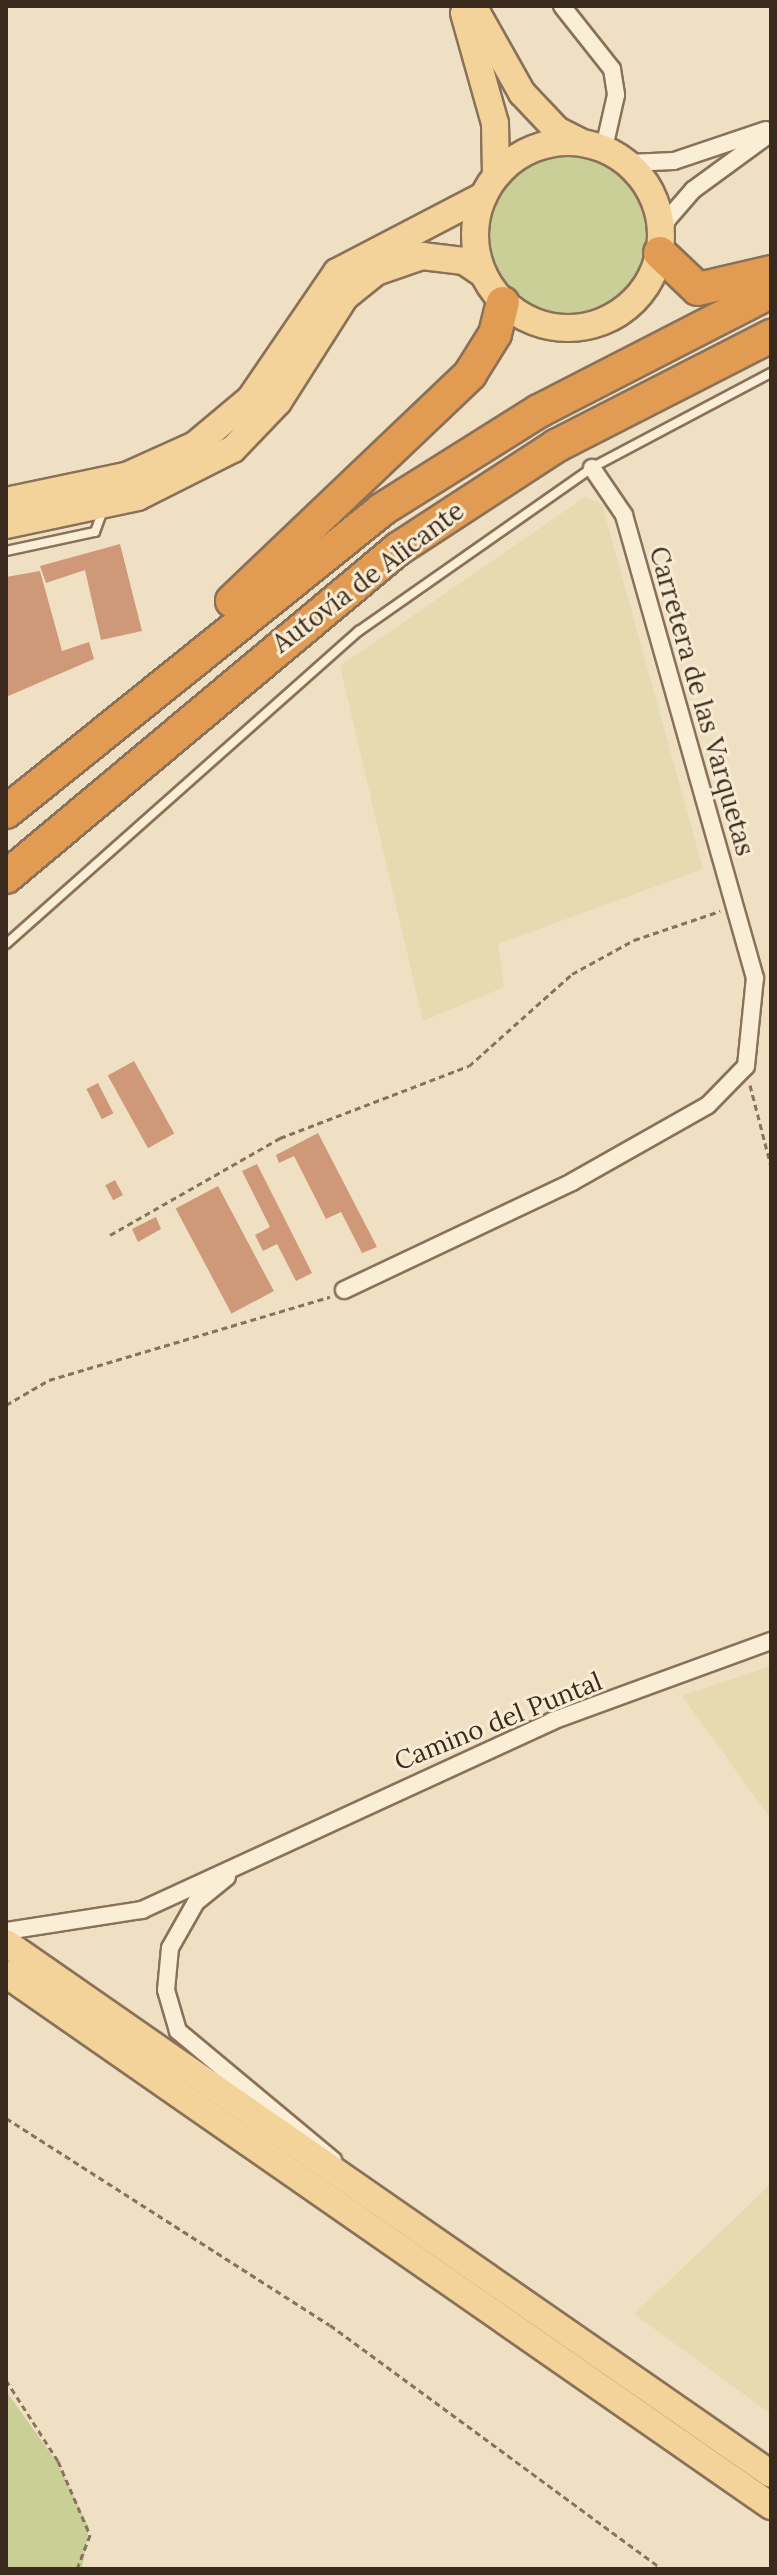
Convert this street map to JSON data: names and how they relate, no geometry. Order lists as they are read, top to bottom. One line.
{"streets":{"highway":["Autovía de Alicante"],"street":["Carretera de las Varquetas","Camino del Puntal"]}}
